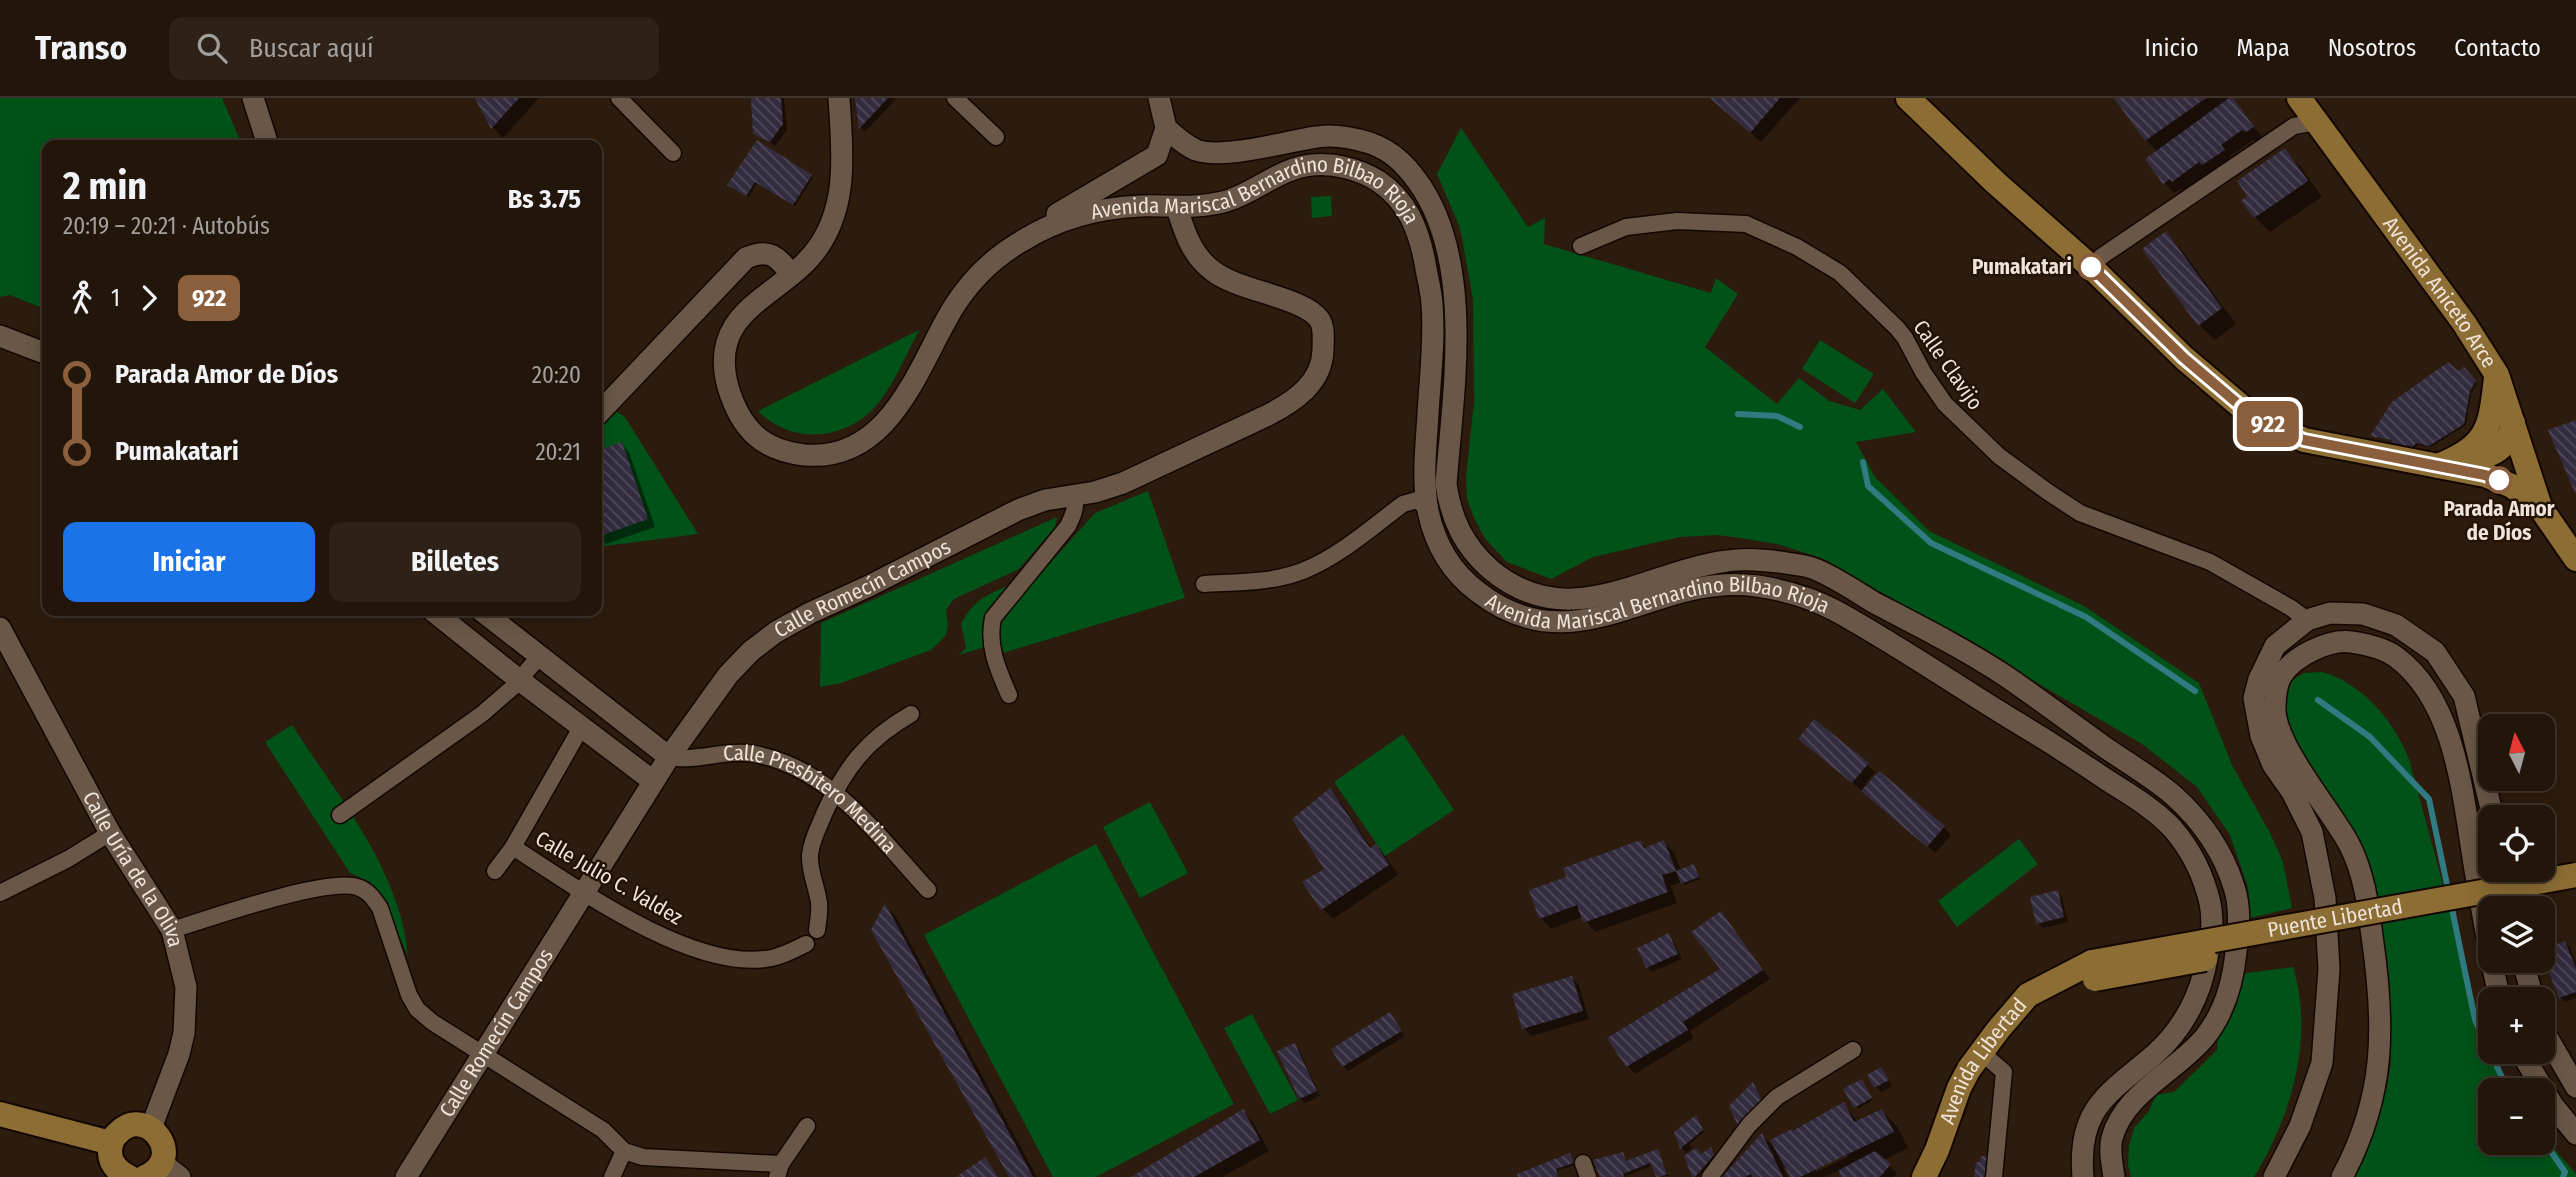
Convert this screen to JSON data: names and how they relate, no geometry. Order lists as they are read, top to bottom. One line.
{"streets":{"main road":["Avenida Mariscal Bernardino Bilbao Rioja","Avenida Aniceto Arce","Calle Romecín Campos","Calle Uría de la Oliva","Puente Libertad","Avenida Libertad"],"street":["Calle Clavijo","Calle Presbítero Medina","Calle Julio C. Valdez"]},"crossings":[["Avenida Mariscal Bernardino Bilbao Rioja","Calle Romecín Campos"],["Calle Romecín Campos","Calle Presbítero Medina"],["Calle Romecín Campos","Calle Julio C. Valdez"],["Puente Libertad","Avenida Libertad"]],"places":["Pumakatari","Parada Amor de Díos"],"lines":["bus line 922"],"north":"top","page":{"header":"Transo","search":"Buscar aquí","nav":["Inicio","Mapa","Nosotros","Contacto"],"on_map":"922","heading":["2 min","20:19 – 20:21 · Autobús","Bs 3.75"],"legs":["1","922"],"list":[{"name":"Parada Amor de Díos","value":"20:20"},{"name":"Pumakatari","value":"20:21"}],"buttons":["Iniciar","Billetes"],"map_buttons":["+","−"]}}
